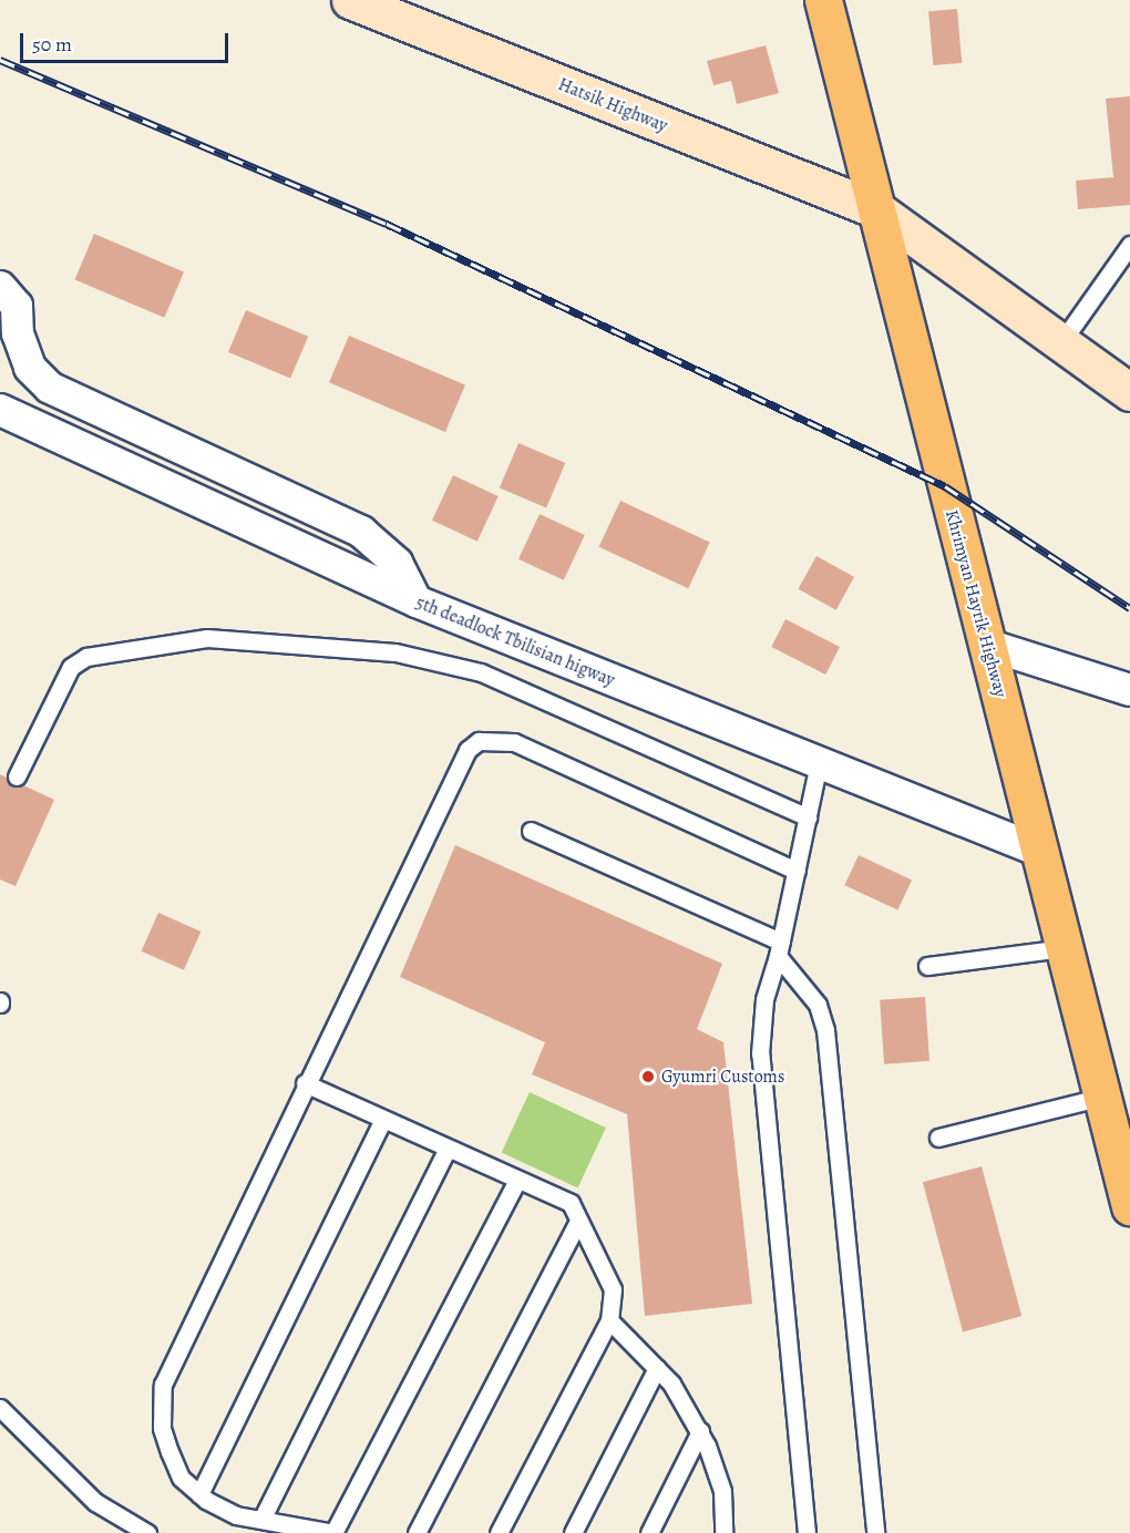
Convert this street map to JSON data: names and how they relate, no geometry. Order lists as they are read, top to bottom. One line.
{"streets":{"highway":["Khrimyan Hayrik Highway"],"street":["Hatsik Highway","5th deadlock Tbilisian higway"]},"crossings":[["Hatsik Highway","Khrimyan Hayrik Highway"],["Khrimyan Hayrik Highway","5th deadlock Tbilisian higway"]],"places":["Gyumri Customs"],"scale_bar":"50 m"}
